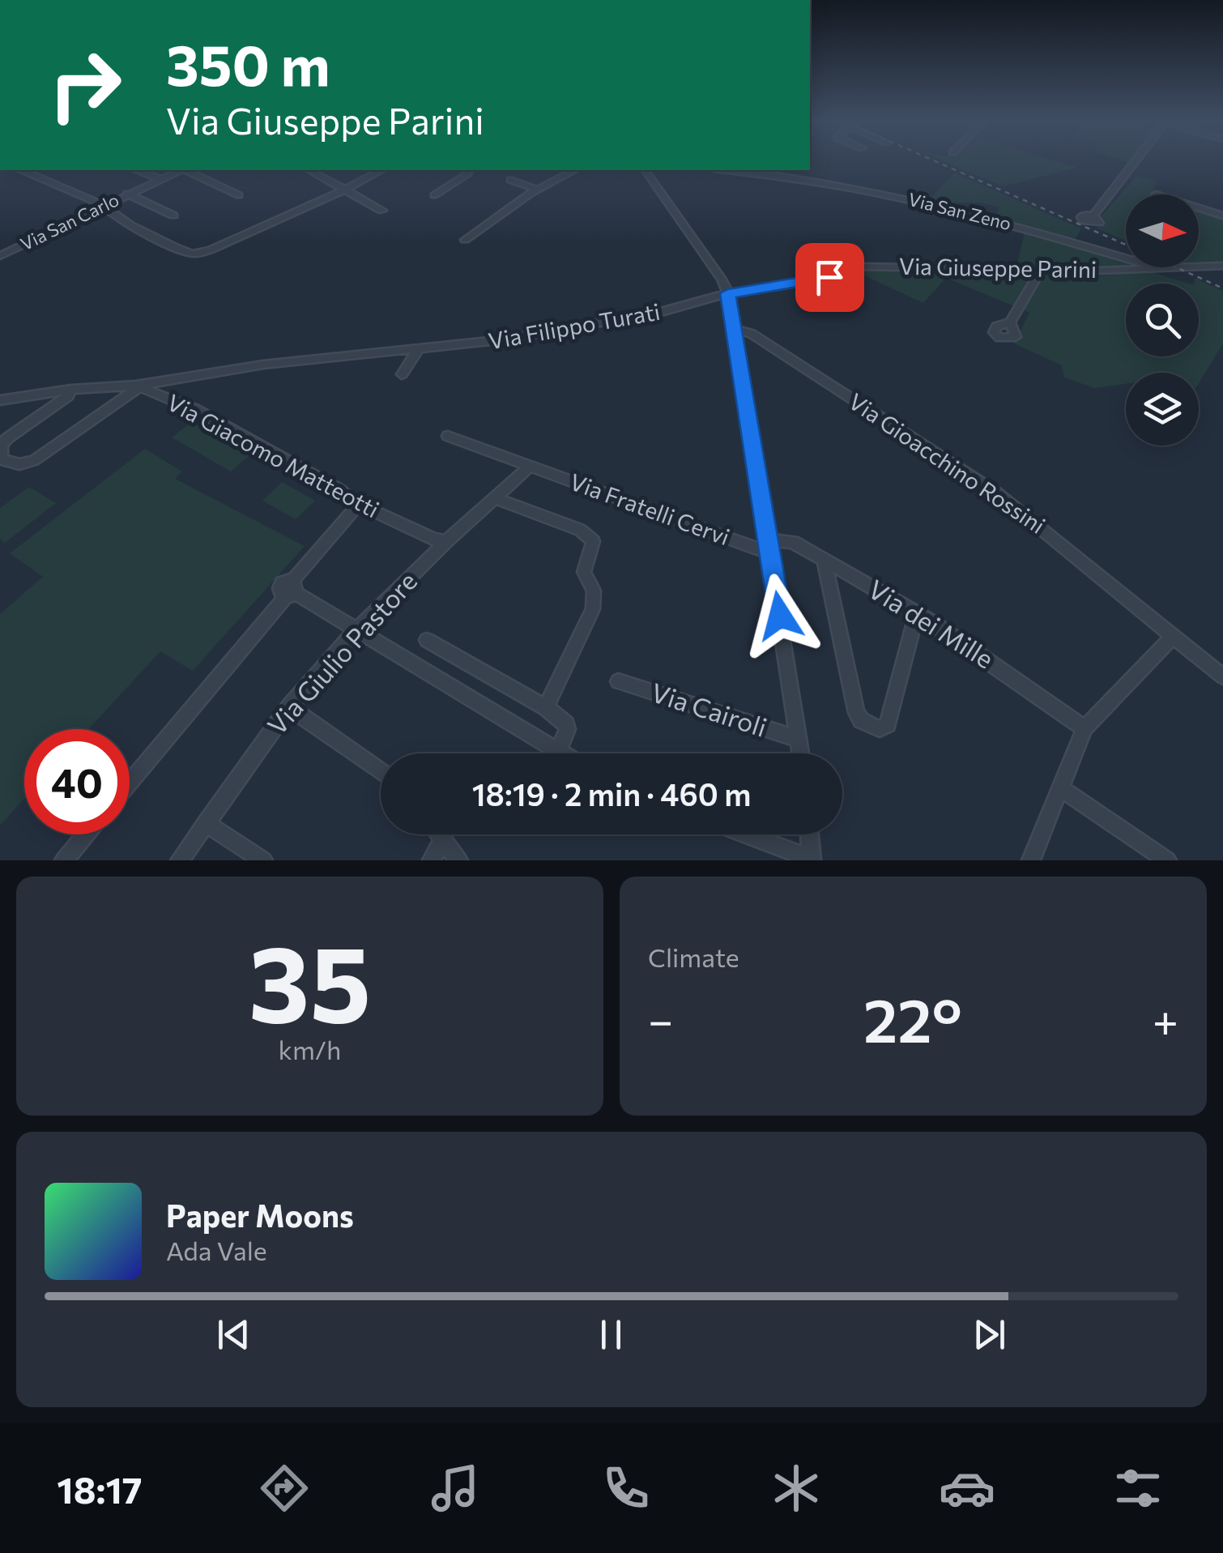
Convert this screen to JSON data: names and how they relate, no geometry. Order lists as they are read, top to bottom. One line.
{"streets":{"street":["Via San Zeno","Via San Carlo","Via Giuseppe Parini","Via Filippo Turati","Via Giacomo Matteotti","Via Gioacchino Rossini","Via Fratelli Cervi","Via dei Mille","Via Giulio Pastore","Via Cairoli"]},"crossings":[["Via Giuseppe Parini","Via Filippo Turati"],["Via Filippo Turati","Via Giacomo Matteotti"],["Via Giacomo Matteotti","Via Giulio Pastore"],["Via Fratelli Cervi","Via dei Mille"],["Via Fratelli Cervi","Via Giulio Pastore"]],"north":"right","page":{"turn":["350 m","Via Giuseppe Parini"],"limit":"40","trip":"18:19 · 2 min · 460 m","tile":[["35","km/h"],"Climate"],"heat":["−","22°","+"],"song":["Paper Moons","Ada Vale"],"tabs":"18:17"}}
